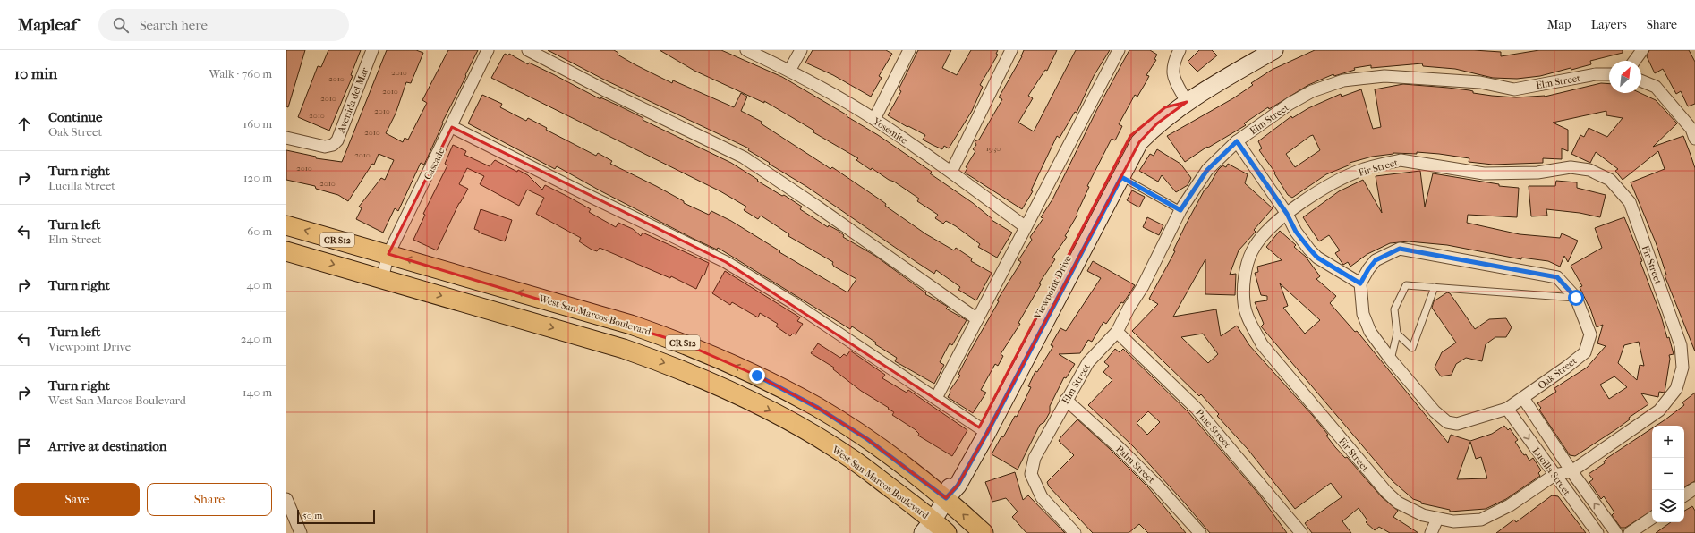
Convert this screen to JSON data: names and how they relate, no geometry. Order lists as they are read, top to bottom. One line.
{"streets":{"main road":["CR S12","West San Marcos Boulevard"],"street":["Elm Street","Avenida del Mar","Yosemite","Cascade","Fir Street","Viewpoint Drive","Oak Street","Pine Street","Palm Street","Lucilla Street"]},"crossings":[["Elm Street","Pine Street"],["Elm Street","Palm Street"],["Cascade","West San Marcos Boulevard"],["Fir Street","Lucilla Street"],["Viewpoint Drive","West San Marcos Boulevard"],["Oak Street","Lucilla Street"]],"house_numbers":["2010","2010","2010","2010","2010","2010","2010","1930","2010","2010","2010"],"scale_bar":"50 m","north":"top right","page":{"header":"Mapleaf","search":"Search here","nav":["Map","Layers","Share"],"heading":["10 min","Walk · 760 m"],"list":[["Continue","Oak Street","160 m"],["Turn right","Lucilla Street","120 m"],["Turn left","Elm Street","60 m"],["Turn right","40 m"],["Turn left","Viewpoint Drive","240 m"],["Turn right","West San Marcos Boulevard","140 m"],"Arrive at destination"],"map_buttons":["+","−"],"buttons":["Save","Share"],"scale":"50 m"}}
